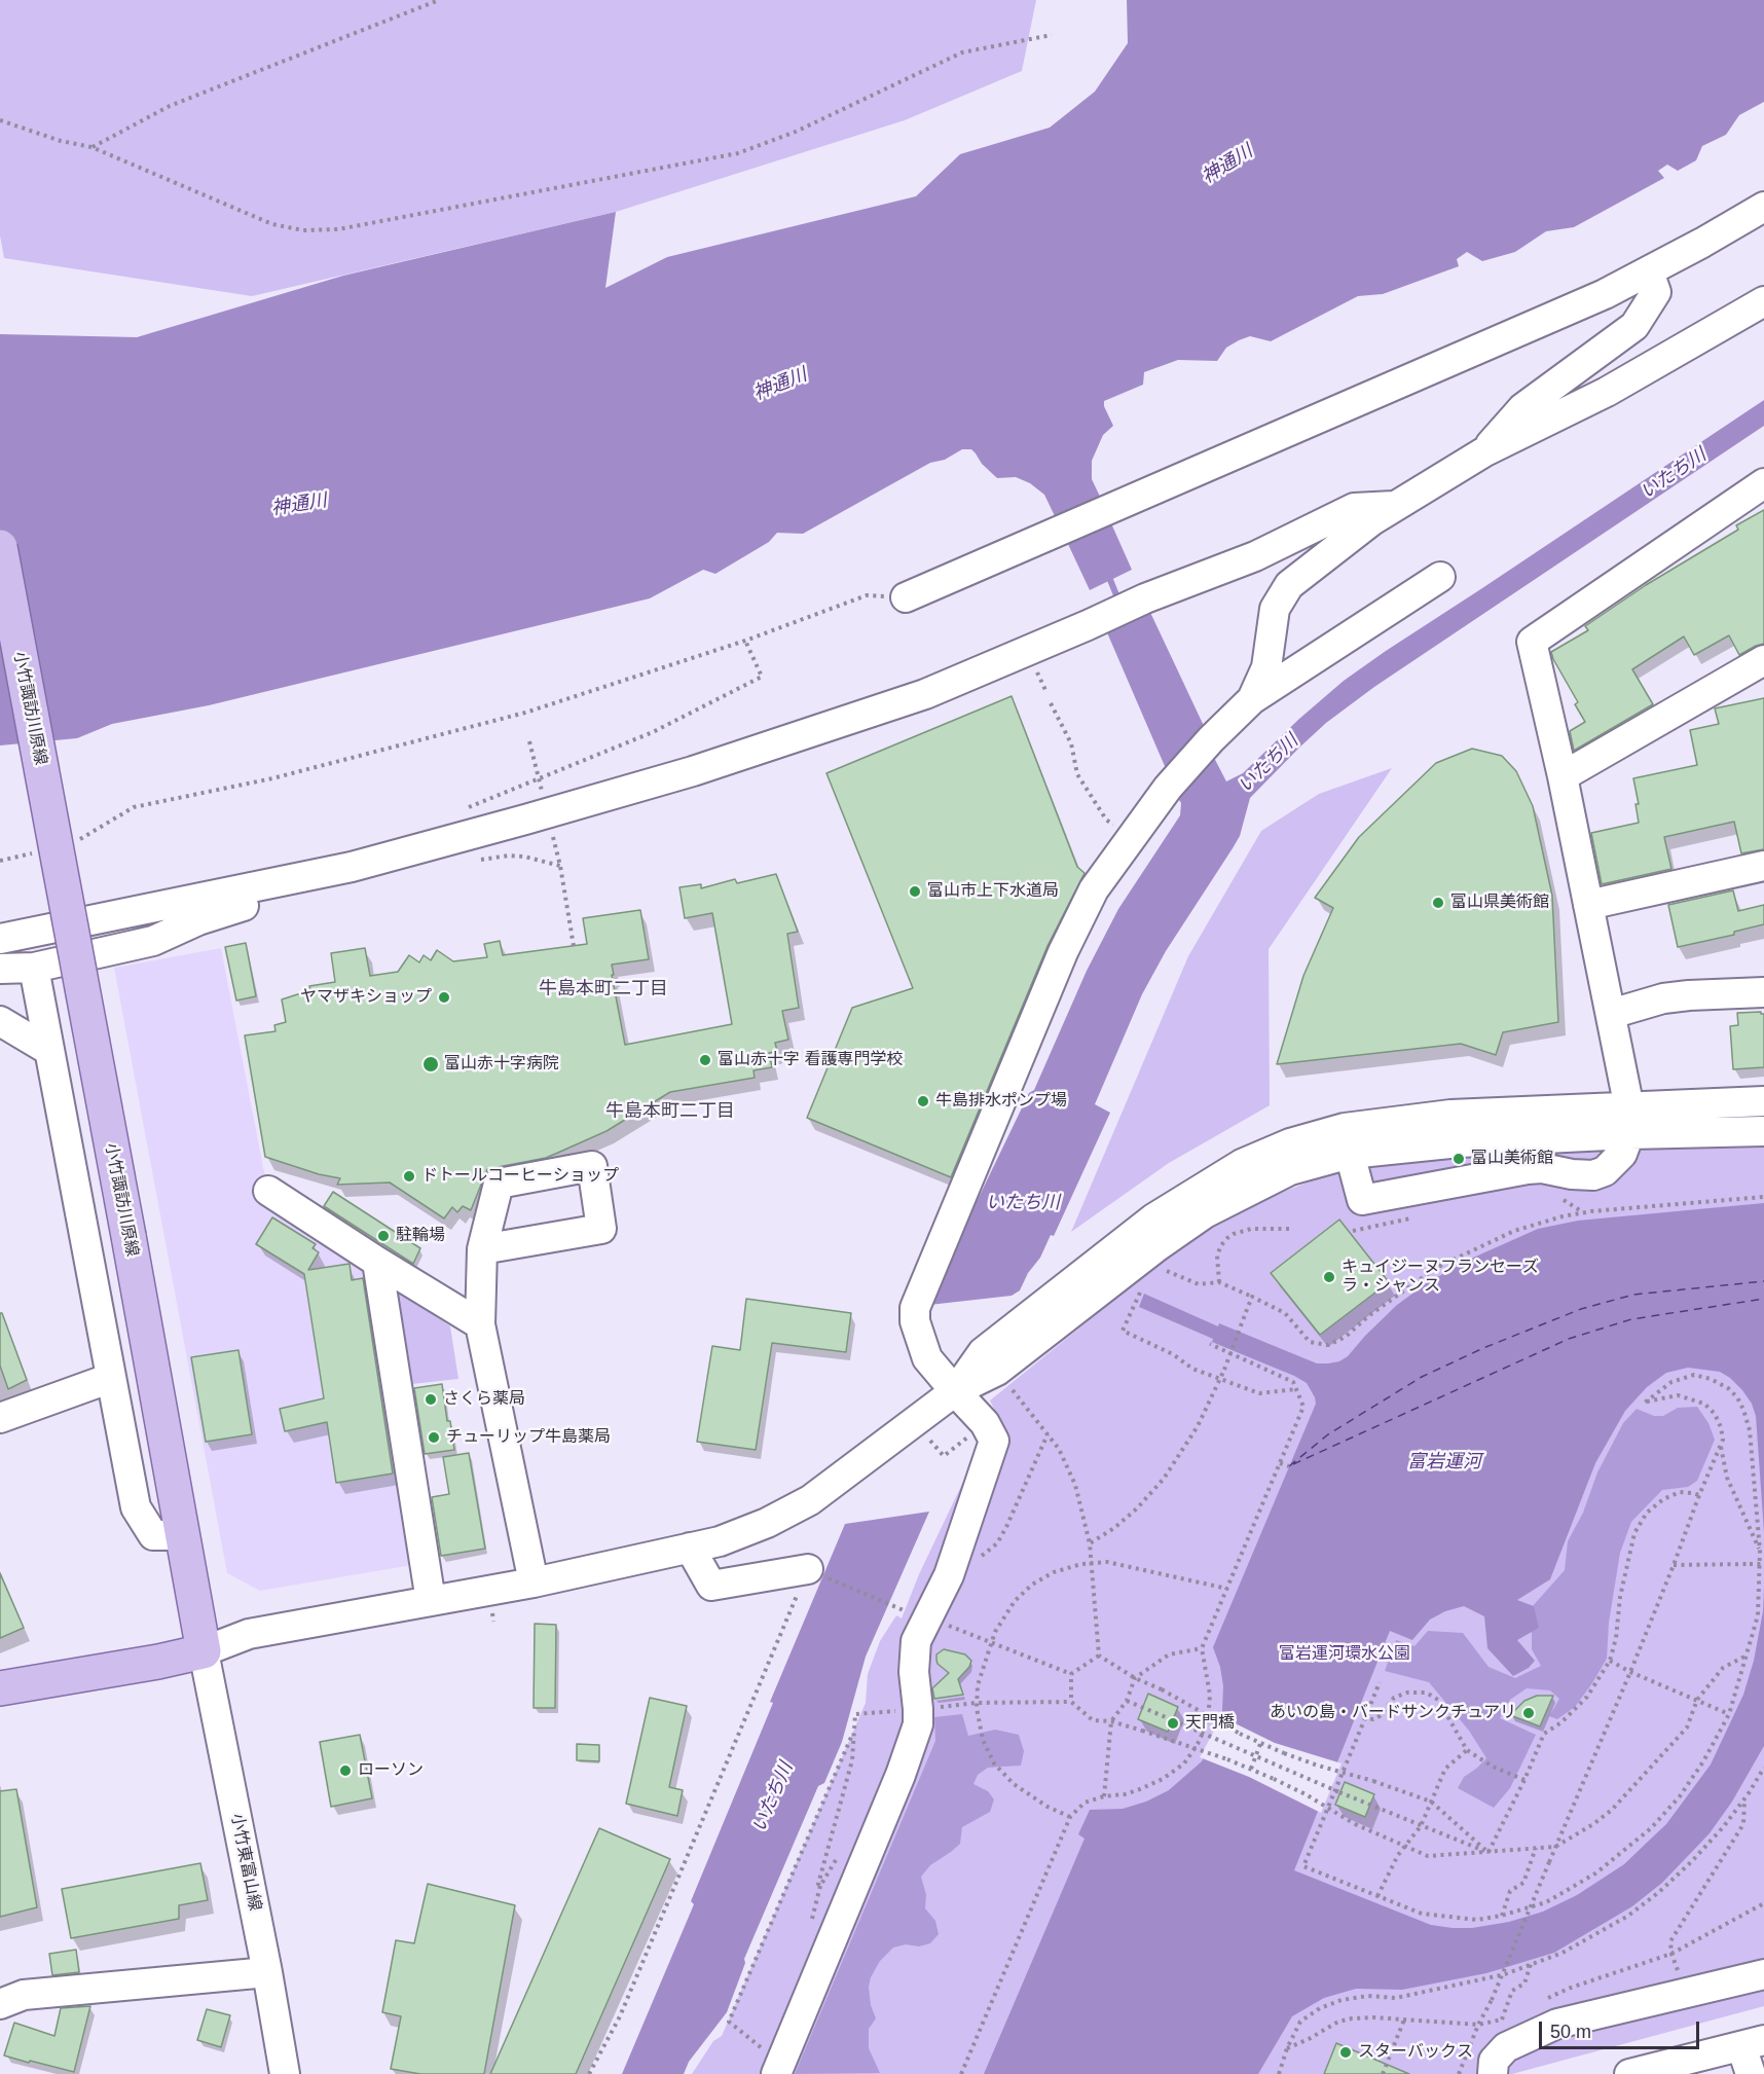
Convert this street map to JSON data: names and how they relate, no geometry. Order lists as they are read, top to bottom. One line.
{"streets":{"main road":["小竹諏訪川原線"],"street":["小竹東富山線"]},"crossings":[["小竹諏訪川原線","小竹東富山線"]],"districts":["牛島本町二丁目","牛島本町二丁目"],"water":["神通川","いたち川","富岩運河"],"parks":["富岩運河環水公園"],"places":["富山市上下水道局","富山県美術館","ヤマザキショップ","富山赤十字 看護専門学校","富山赤十字病院","牛島排水ポンプ場","富山美術館","ドトールコーヒーショップ","駐輪場","キュイジーヌフランセーズ ラ・シャンス","さくら薬局","チューリップ牛島薬局","あいの島・バードサンクチュアリ","天門橋","ローソン","スターバックス"],"scale_bar":"50 m"}
